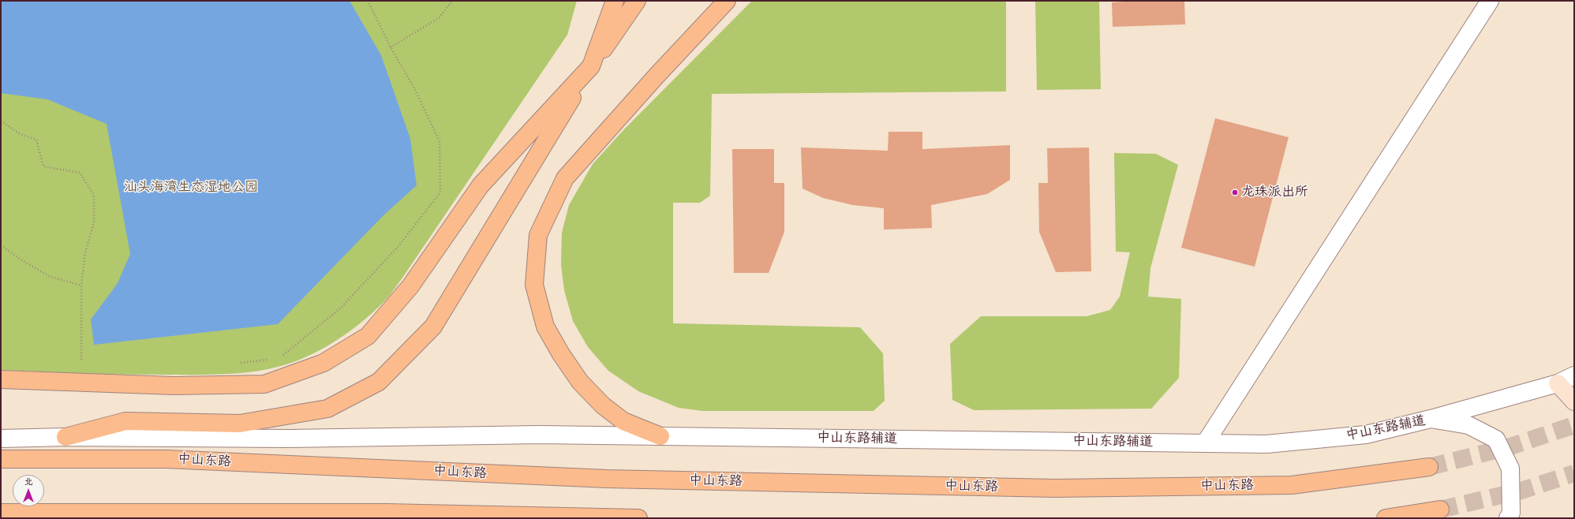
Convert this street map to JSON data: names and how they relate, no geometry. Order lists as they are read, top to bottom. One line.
{"streets":{"highway":["中山东路"],"street":["中山东路辅道"]},"parks":["汕头海湾生态湿地公园"],"places":["龙珠派出所"],"north":"top"}
